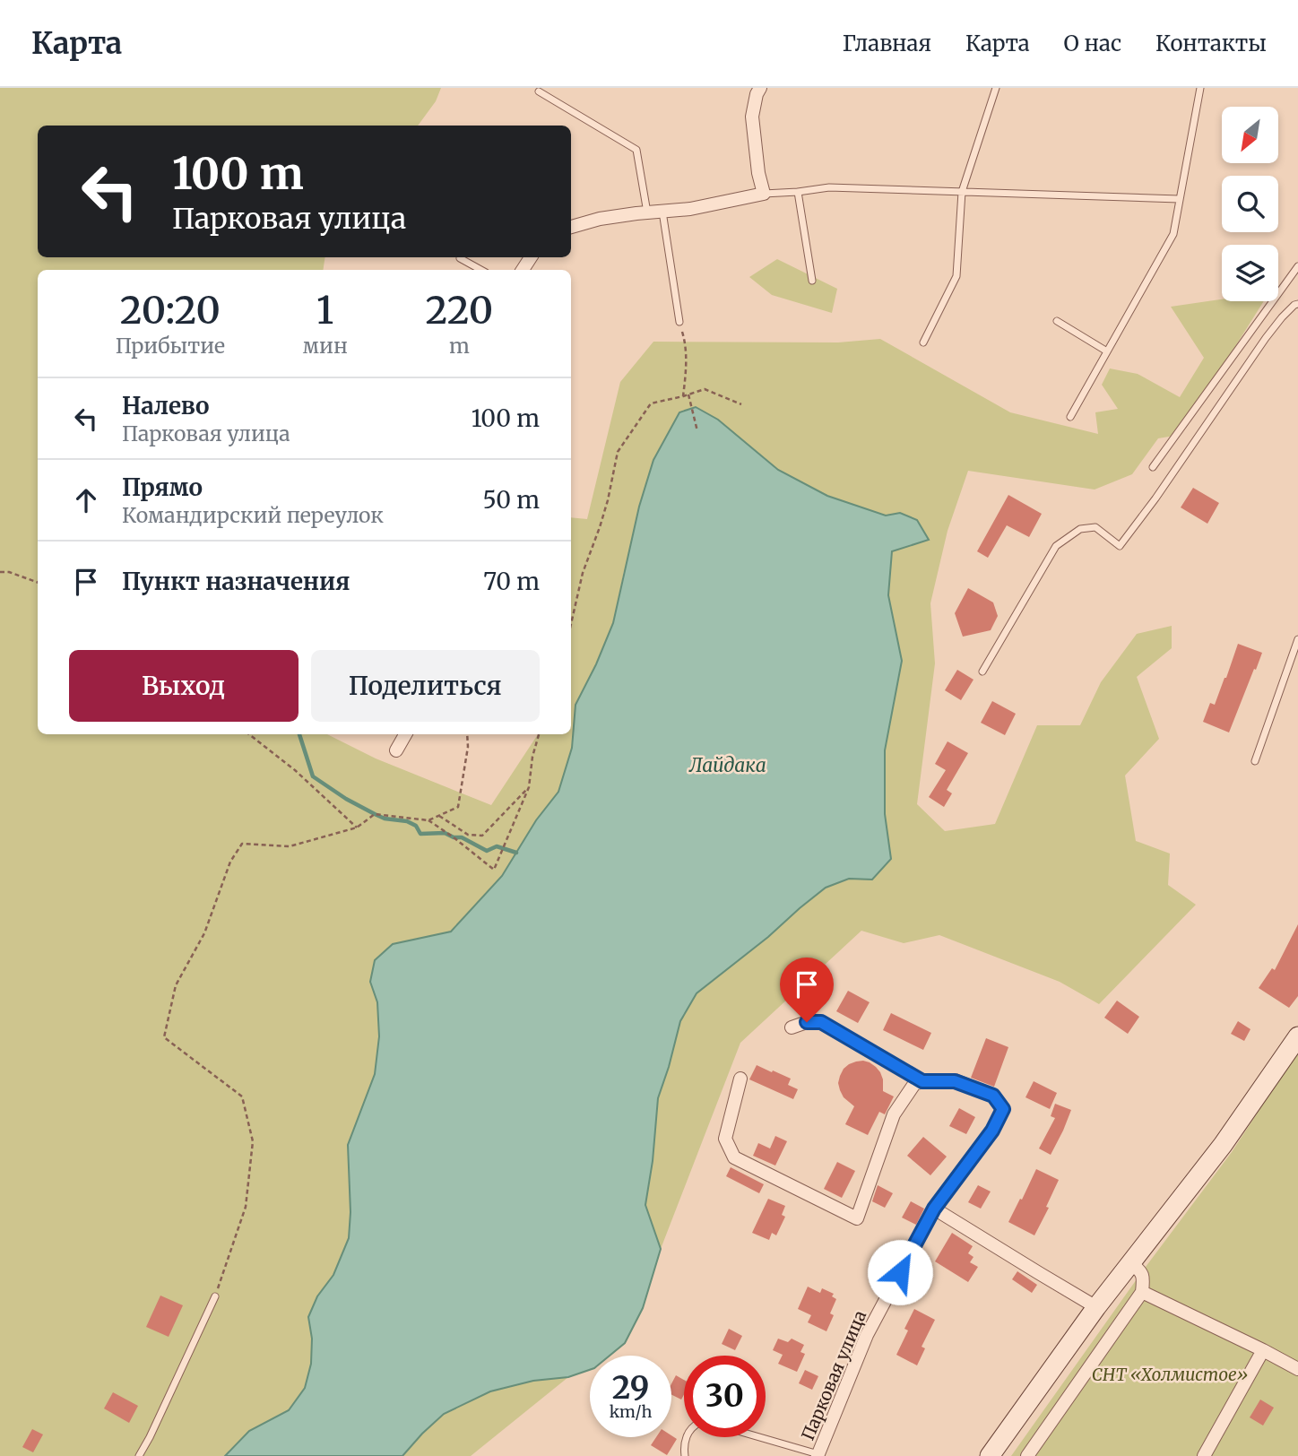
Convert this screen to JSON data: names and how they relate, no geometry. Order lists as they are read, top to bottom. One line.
{"streets":{"street":["Парковая улица"]},"water":["Лайдака"],"parks":["СНТ «Холмистое»"],"north":"bottom left","page":{"header":"Карта","nav":["Главная","Карта","О нас","Контакты"],"turn":["100 m","Парковая улица"],"eta":["20:20","Прибытие","1","мин","220","m"],"list":[{"name":"Налево","note":"Парковая улица","value":"100 m"},{"name":"Прямо","note":"Командирский переулок","value":"50 m"},{"name":"Пункт назначения","value":"70 m"}],"buttons":["Выход","Поделиться"],"speed":"29 km/h","limit":"30"}}
